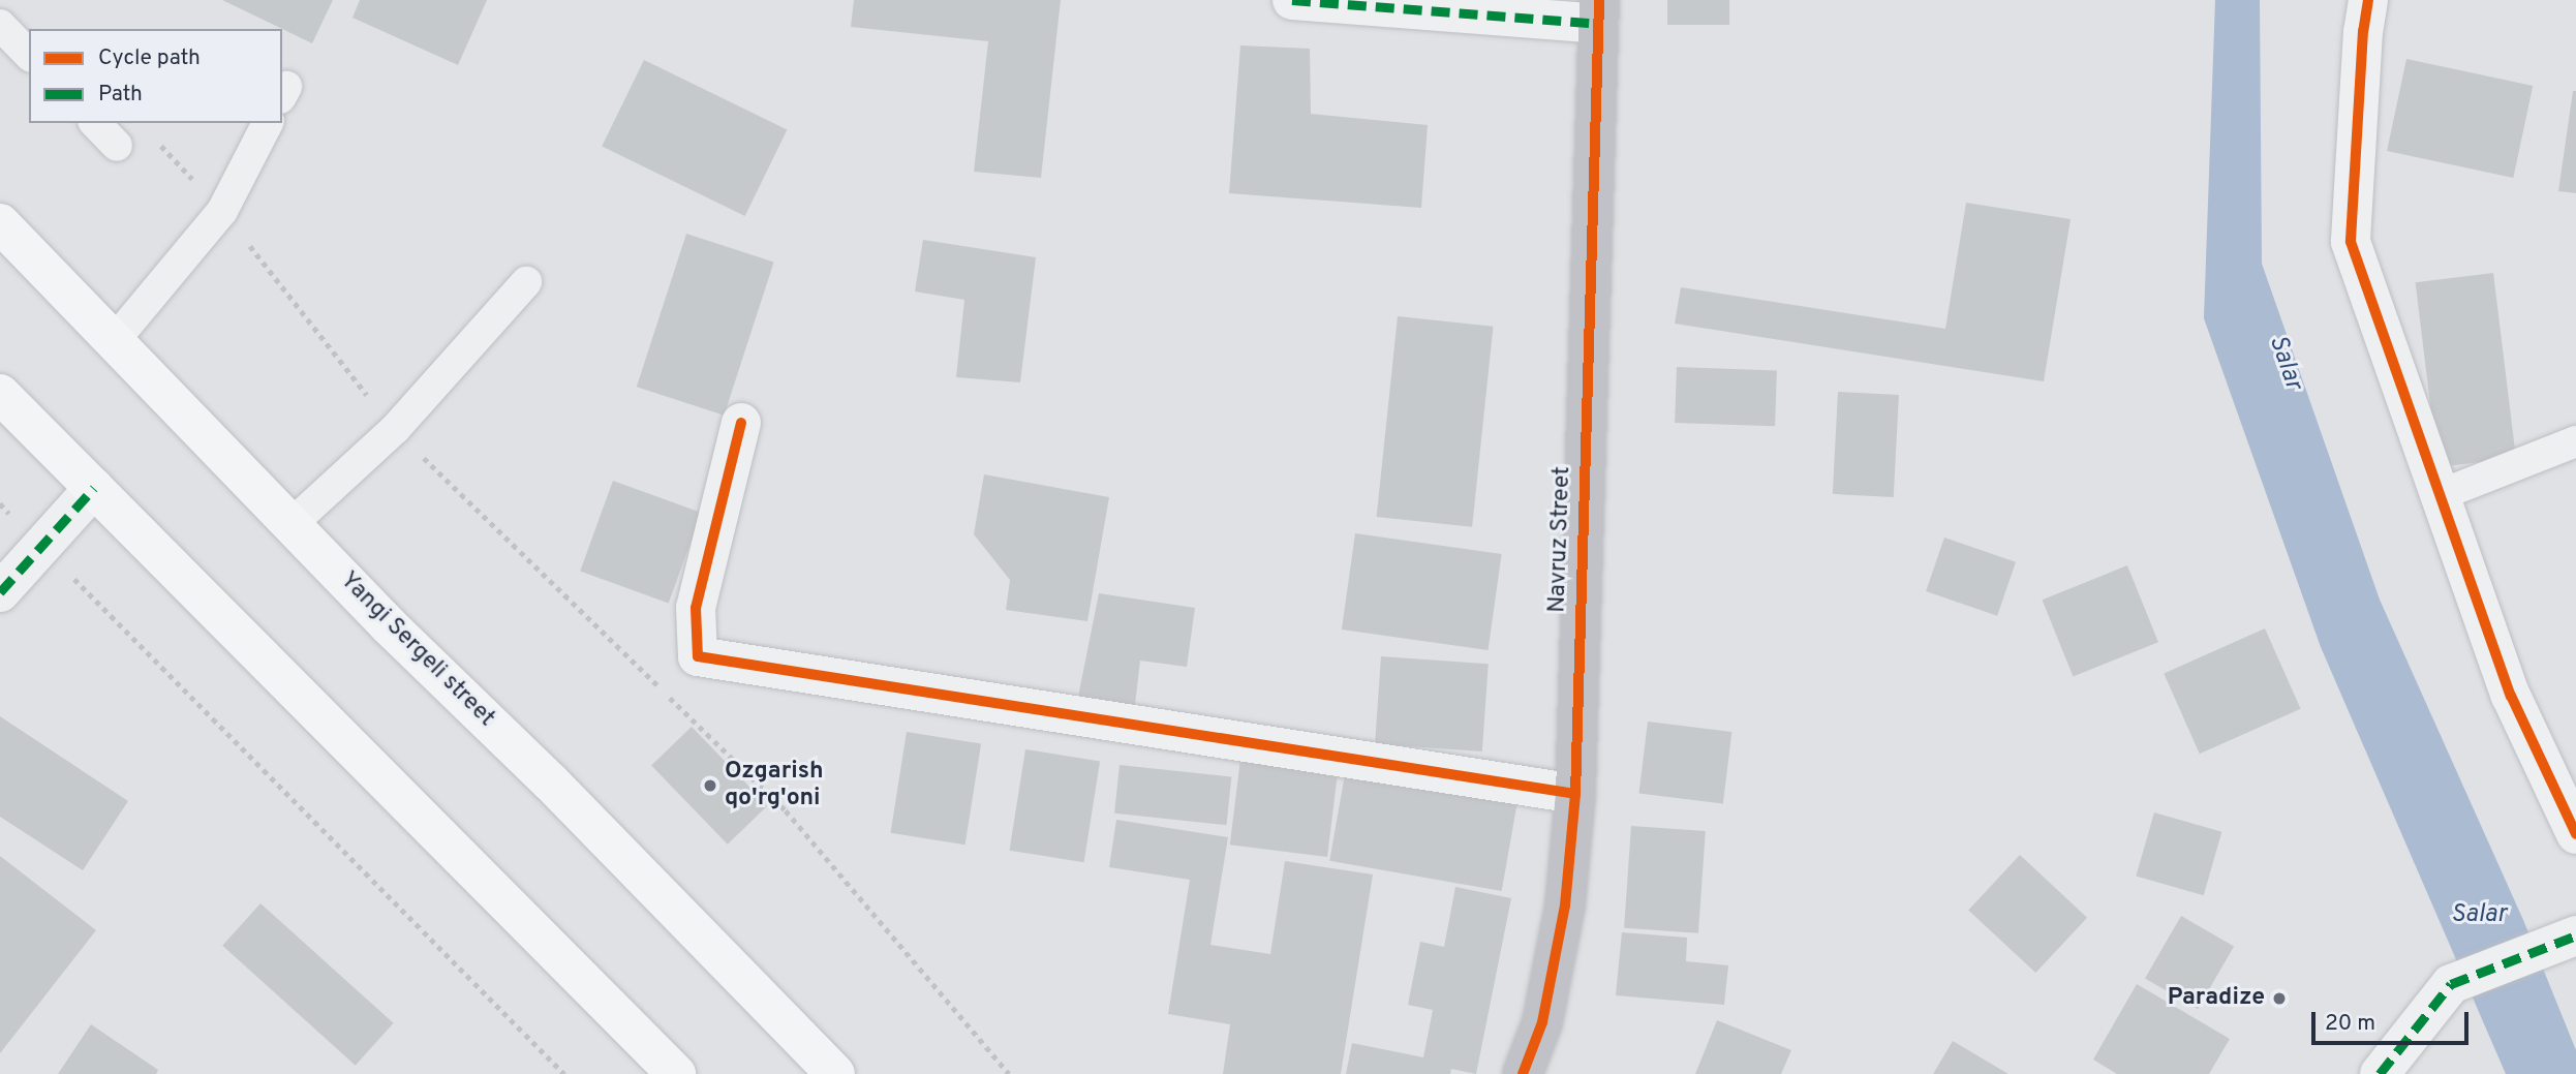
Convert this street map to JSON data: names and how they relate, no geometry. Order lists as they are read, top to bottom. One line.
{"streets":{"main road":["Yangi Sergeli street"],"street":["Navruz Street"]},"water":["Salar"],"places":["Ozgarish qo'rg'oni","Paradize"],"legend":["Cycle path","Path"],"scale_bar":"20 m"}
